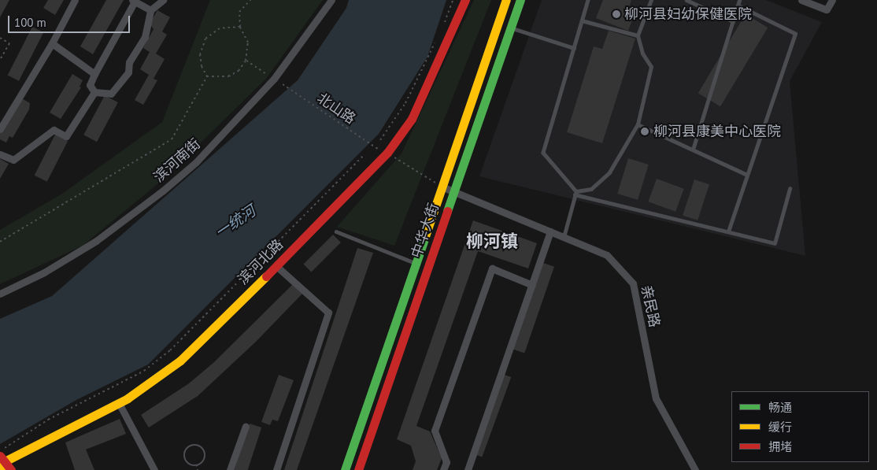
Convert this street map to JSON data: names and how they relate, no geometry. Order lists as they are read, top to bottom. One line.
{"streets":{"main road":["中华大街","滨河北路"],"street":["滨河南街","亲民路"],"path":["北山路"]},"crossings":[["北山路","中华大街"],["北山路","滨河北路"],["北山路","亲民路"],["中华大街","亲民路"]],"districts":["柳河镇"],"water":["一统河"],"places":["柳河县妇幼保健医院","柳河县康美中心医院"],"legend":["畅通","缓行","拥堵"],"scale_bar":"100 m"}
